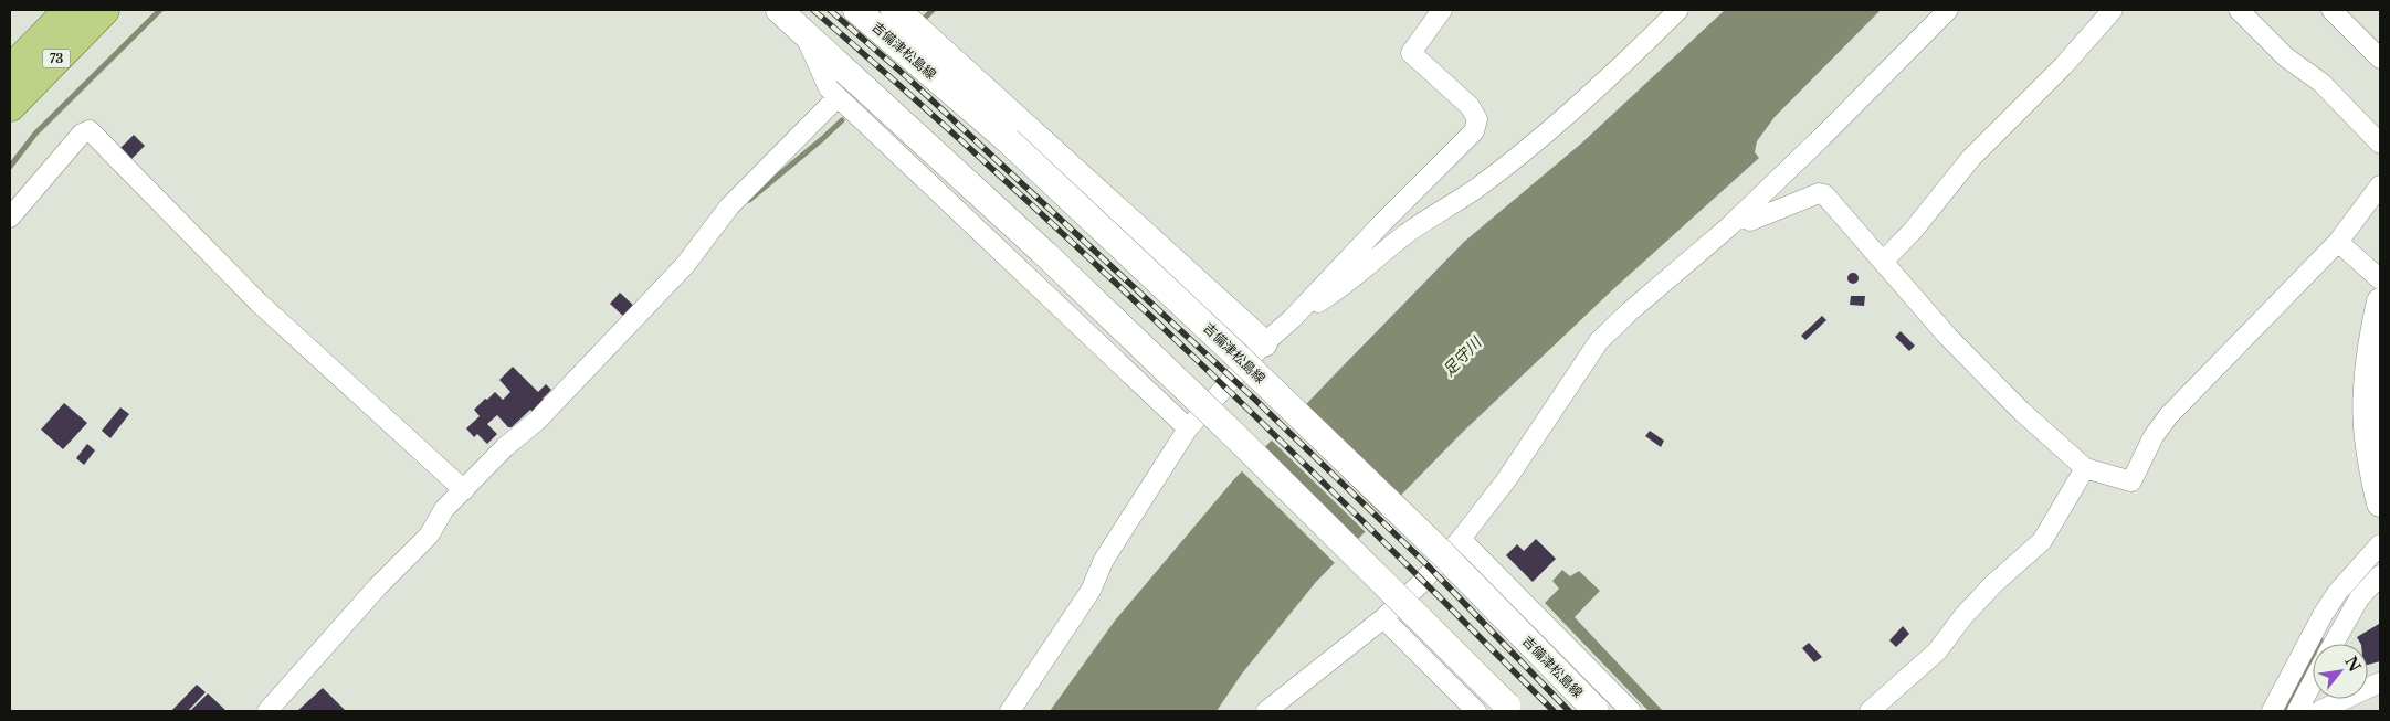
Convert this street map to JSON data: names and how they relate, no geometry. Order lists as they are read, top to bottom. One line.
{"streets":{"main road":["吉備津松島線","73"]},"water":["足守川"],"north":"top right"}
